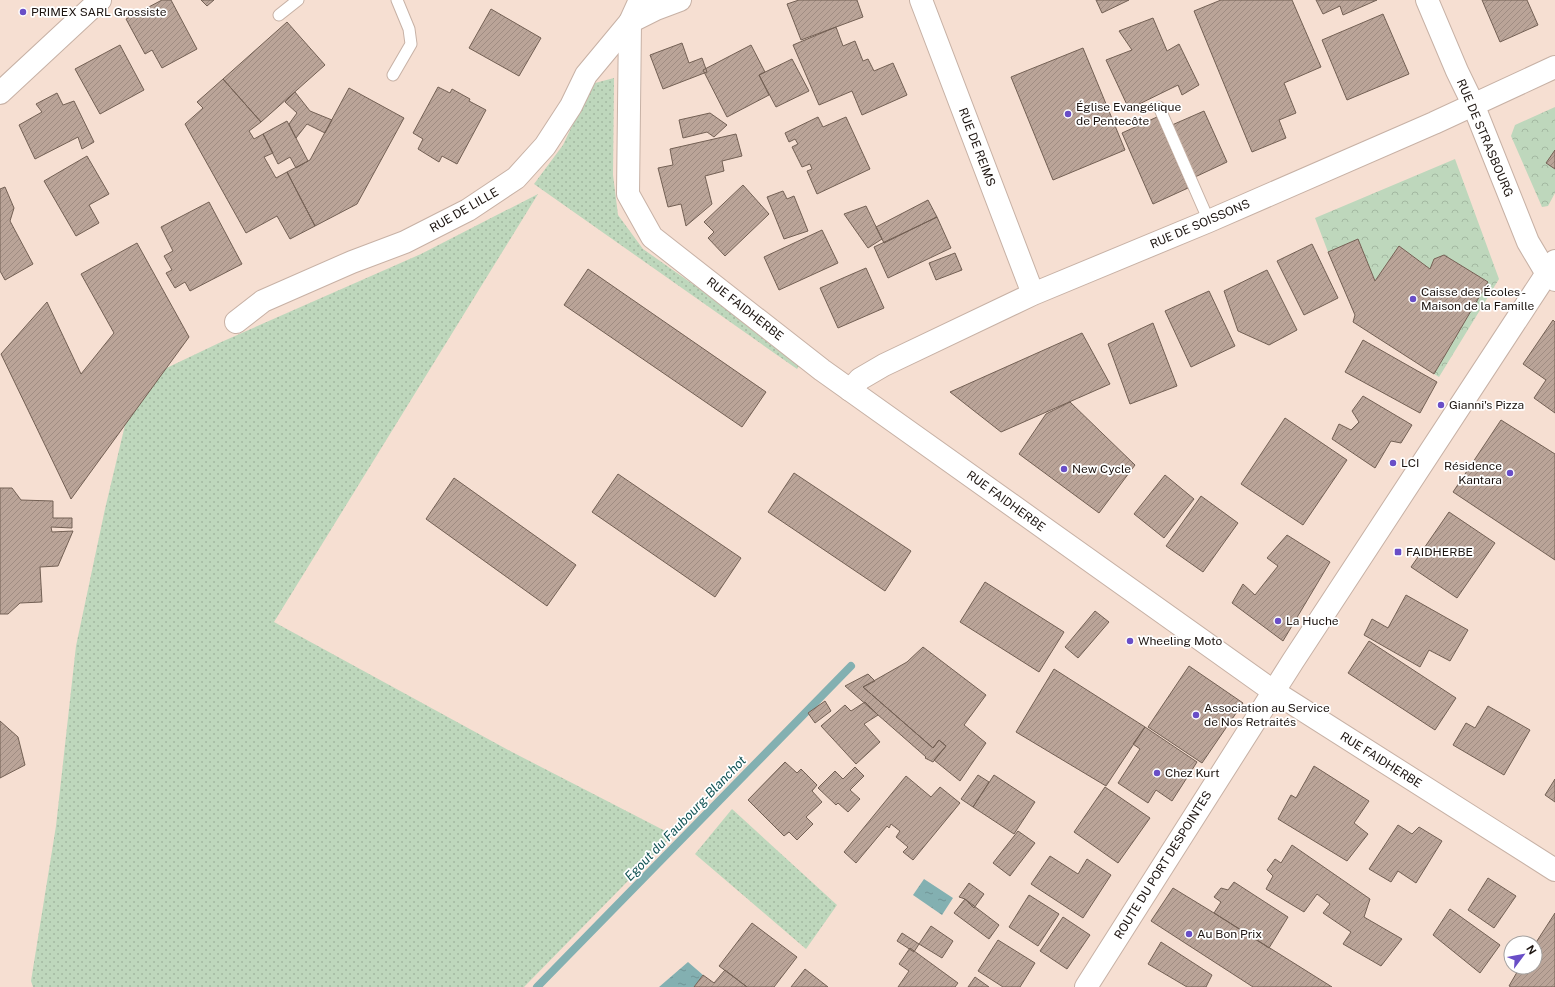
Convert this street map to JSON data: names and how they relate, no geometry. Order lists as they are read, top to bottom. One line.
{"streets":{"street":["RUE DE STRASBOURG","RUE DE REIMS","RUE DE LILLE","RUE DE SOISSONS","RUE FAIDHERBE","ROUTE DU PORT DESPOINTES"]},"crossings":[["RUE DE STRASBOURG","RUE DE SOISSONS"],["RUE DE STRASBOURG","ROUTE DU PORT DESPOINTES"],["RUE DE REIMS","RUE DE SOISSONS"],["RUE DE LILLE","RUE FAIDHERBE"],["RUE DE SOISSONS","RUE FAIDHERBE"],["RUE FAIDHERBE","ROUTE DU PORT DESPOINTES"]],"water":["Egout du Faubourg-Blanchot"],"places":{"other":["PRIMEX SARL Grossiste","Église Evangélique de Pentecôte","Caisse des Écoles - Maison de la Famille","Gianni's Pizza","LCI","New Cycle","Résidence Kantara","La Huche","Wheeling Moto","Association au Service de Nos Retraités","Chez Kurt","Au Bon Prix"],"transit":["FAIDHERBE"]},"north":"top right"}
